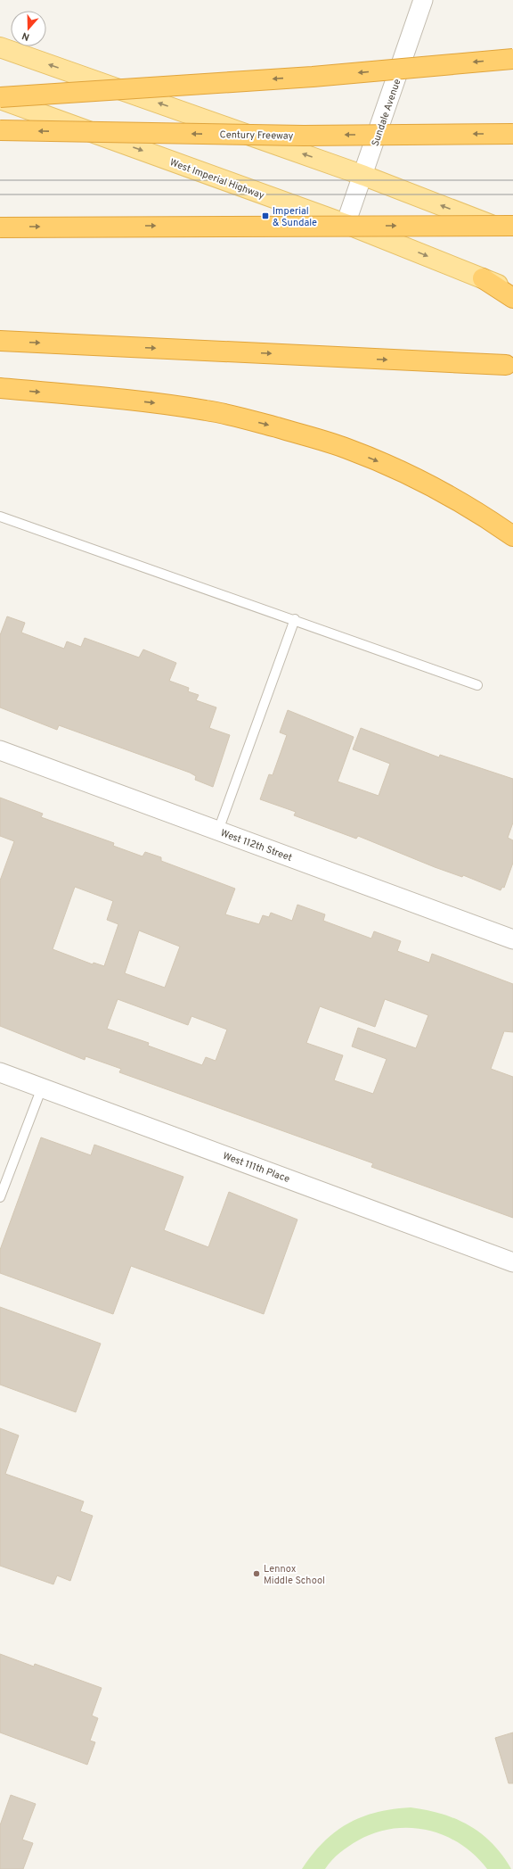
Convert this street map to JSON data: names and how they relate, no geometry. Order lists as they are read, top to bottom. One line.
{"streets":{"highway":["Century Freeway"],"main road":["West Imperial Highway"],"street":["Sundale Avenue","West 112th Street","West 111th Place"]},"crossings":[["Sundale Avenue","West Imperial Highway"]],"places":{"transit":["Imperial & Sundale"],"other":["Lennox Middle School"]},"north":"bottom"}
